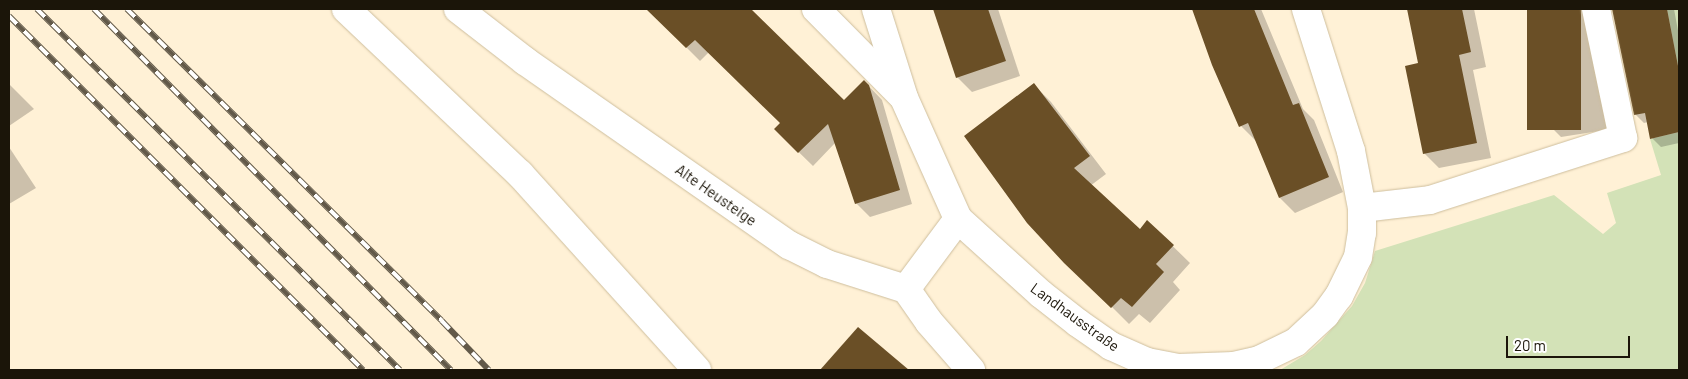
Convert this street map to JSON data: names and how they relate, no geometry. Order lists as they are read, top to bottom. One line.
{"streets":{"street":["Alte Heusteige","Landhausstraße"]},"scale_bar":"20 m"}
